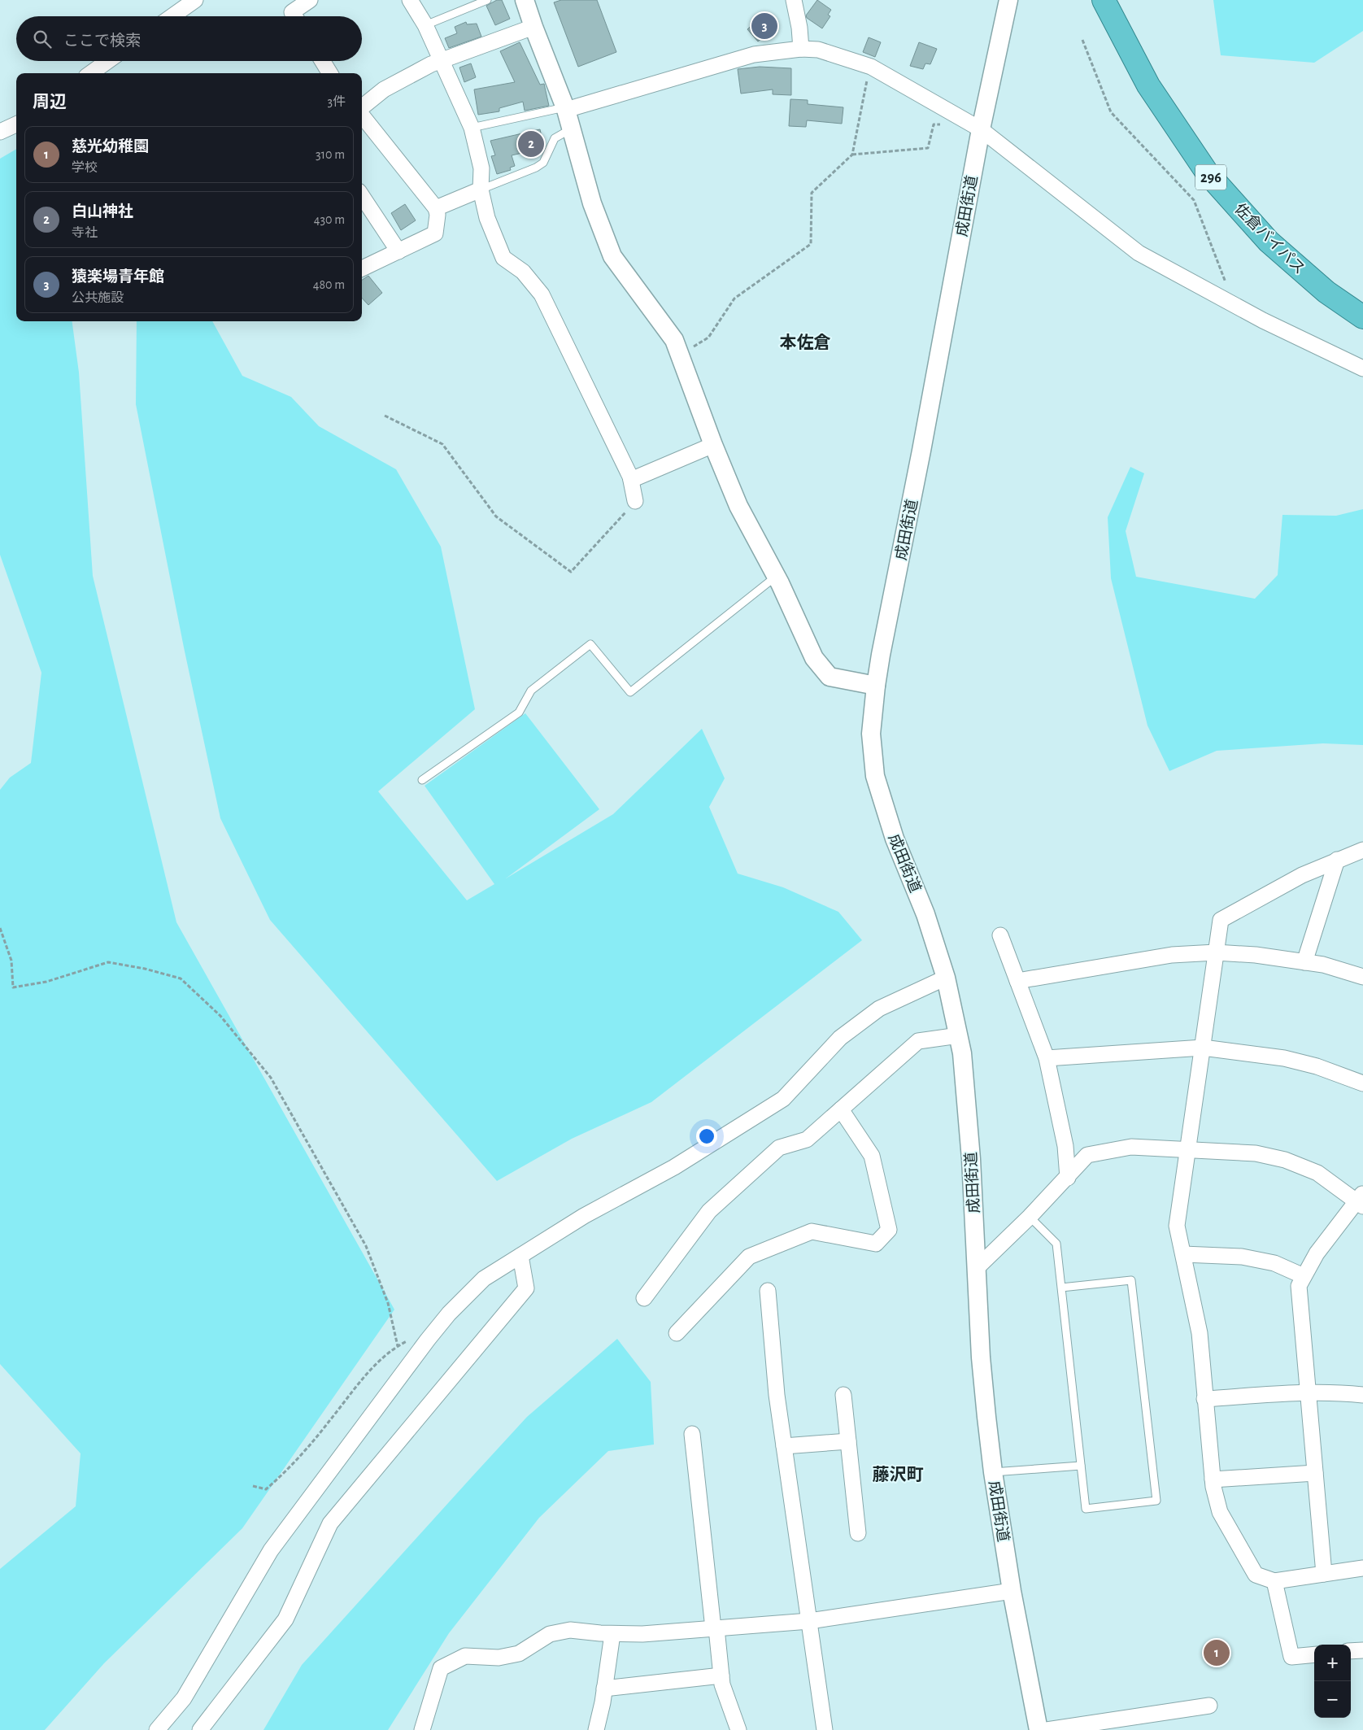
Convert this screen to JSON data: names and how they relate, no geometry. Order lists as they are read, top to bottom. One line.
{"streets":{"highway":["296","佐倉バイパス"],"street":["成田街道"]},"districts":["本佐倉","藤沢町"],"page":{"pins":["3","2","1"],"search":"ここで検索","heading":["周辺","3件"],"list":[{"mark":"1","name":"慈光幼稚園","note":"学校","value":"310 m"},{"mark":"2","name":"白山神社","note":"寺社","value":"430 m"},{"mark":"3","name":"猿楽場青年館","note":"公共施設","value":"480 m"}],"map_buttons":["+","−"]}}
